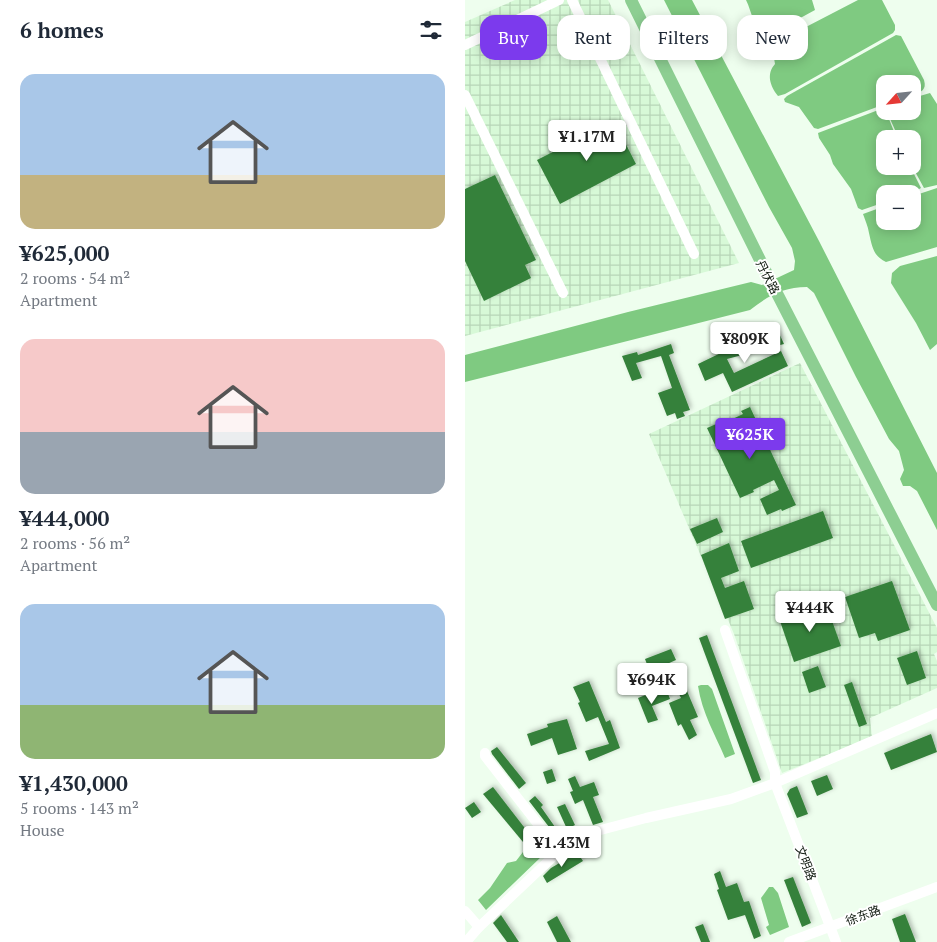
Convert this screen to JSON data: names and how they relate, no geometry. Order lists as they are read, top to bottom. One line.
{"streets":{"main road":["丹伏路"],"street":["文明路","徐东路"]},"crossings":[["文明路","徐东路"]],"north":"bottom left","page":{"heading":"6 homes","chip":["Buy","Rent","Filters","New"],"list":[{"name":"¥625,000","note":"2 rooms · 54 m² · Apartment"},{"name":"¥444,000","note":"2 rooms · 56 m² · Apartment"},{"name":"¥1,430,000","note":"5 rooms · 143 m² · House"}],"map_buttons":["+","−"],"price":["¥1.17M","¥809K","¥625K","¥444K","¥694K","¥1.43M"]}}
